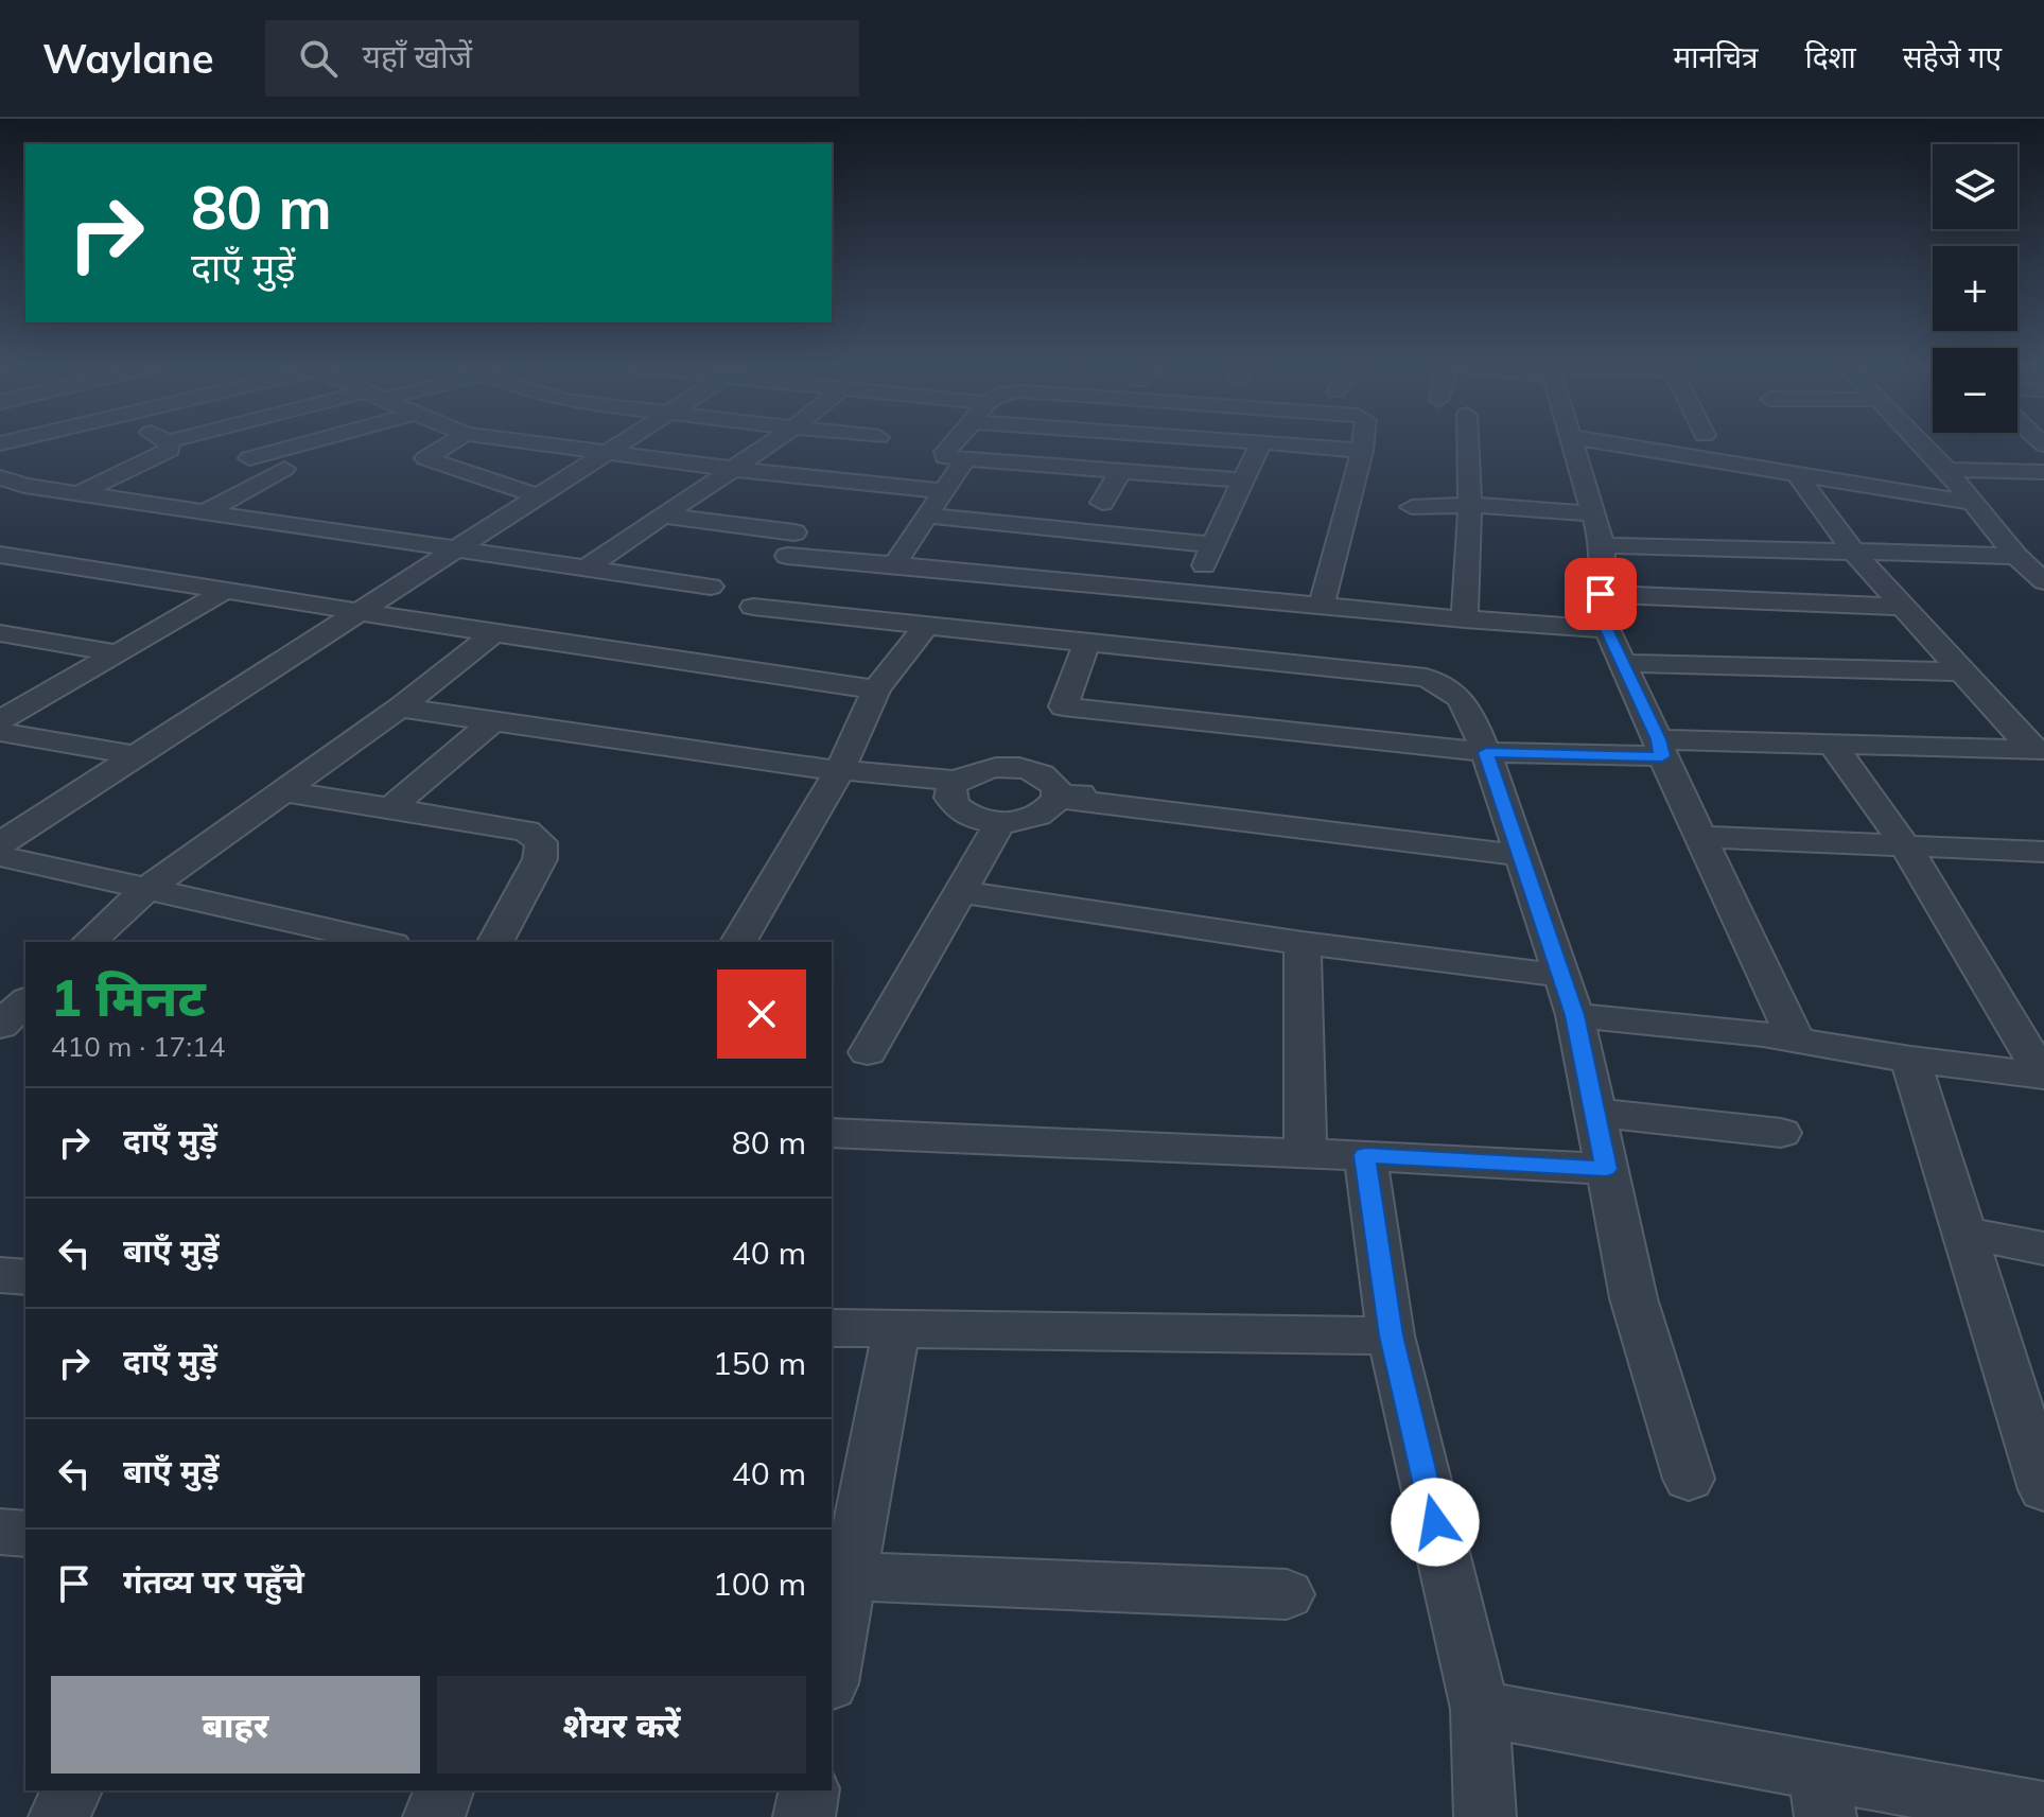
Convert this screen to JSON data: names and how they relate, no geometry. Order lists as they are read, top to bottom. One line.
{"page":{"header":"Waylane","search":"यहाँ खोजें","nav":["मानचित्र","दिशा","सहेजे गए"],"map_buttons":["+","−"],"turn":["80 m","दाएँ मुड़ें"],"heading":["1 मिनट","410 m · 17:14"],"list":[{"name":"दाएँ मुड़ें","value":"80 m"},{"name":"बाएँ मुड़ें","value":"40 m"},{"name":"दाएँ मुड़ें","value":"150 m"},{"name":"बाएँ मुड़ें","value":"40 m"},{"name":"गंतव्य पर पहुँचे","value":"100 m"}],"buttons":["बाहर","शेयर करें"]}}
